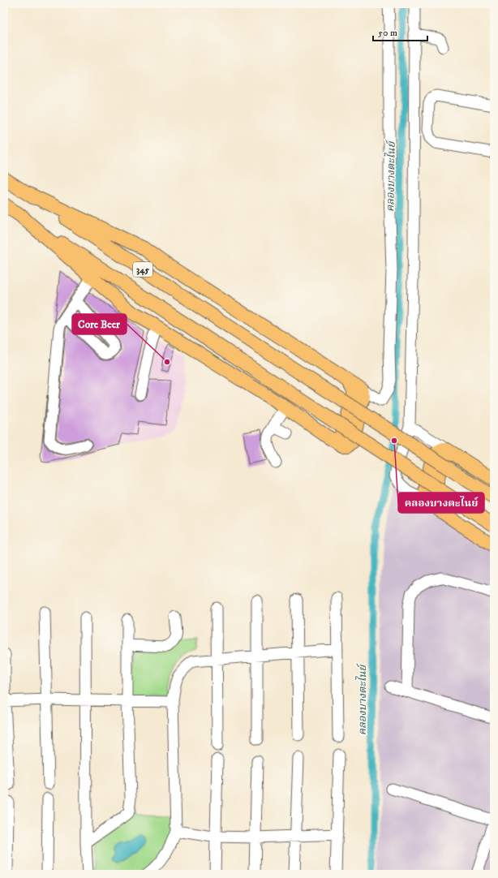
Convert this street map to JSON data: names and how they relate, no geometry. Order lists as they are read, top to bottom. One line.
{"streets":{"main road":["345"]},"water":["คลองบางตะไนย์"],"places":["Core Beer","คลองบางตะไนย์"],"scale_bar":"50 m"}
